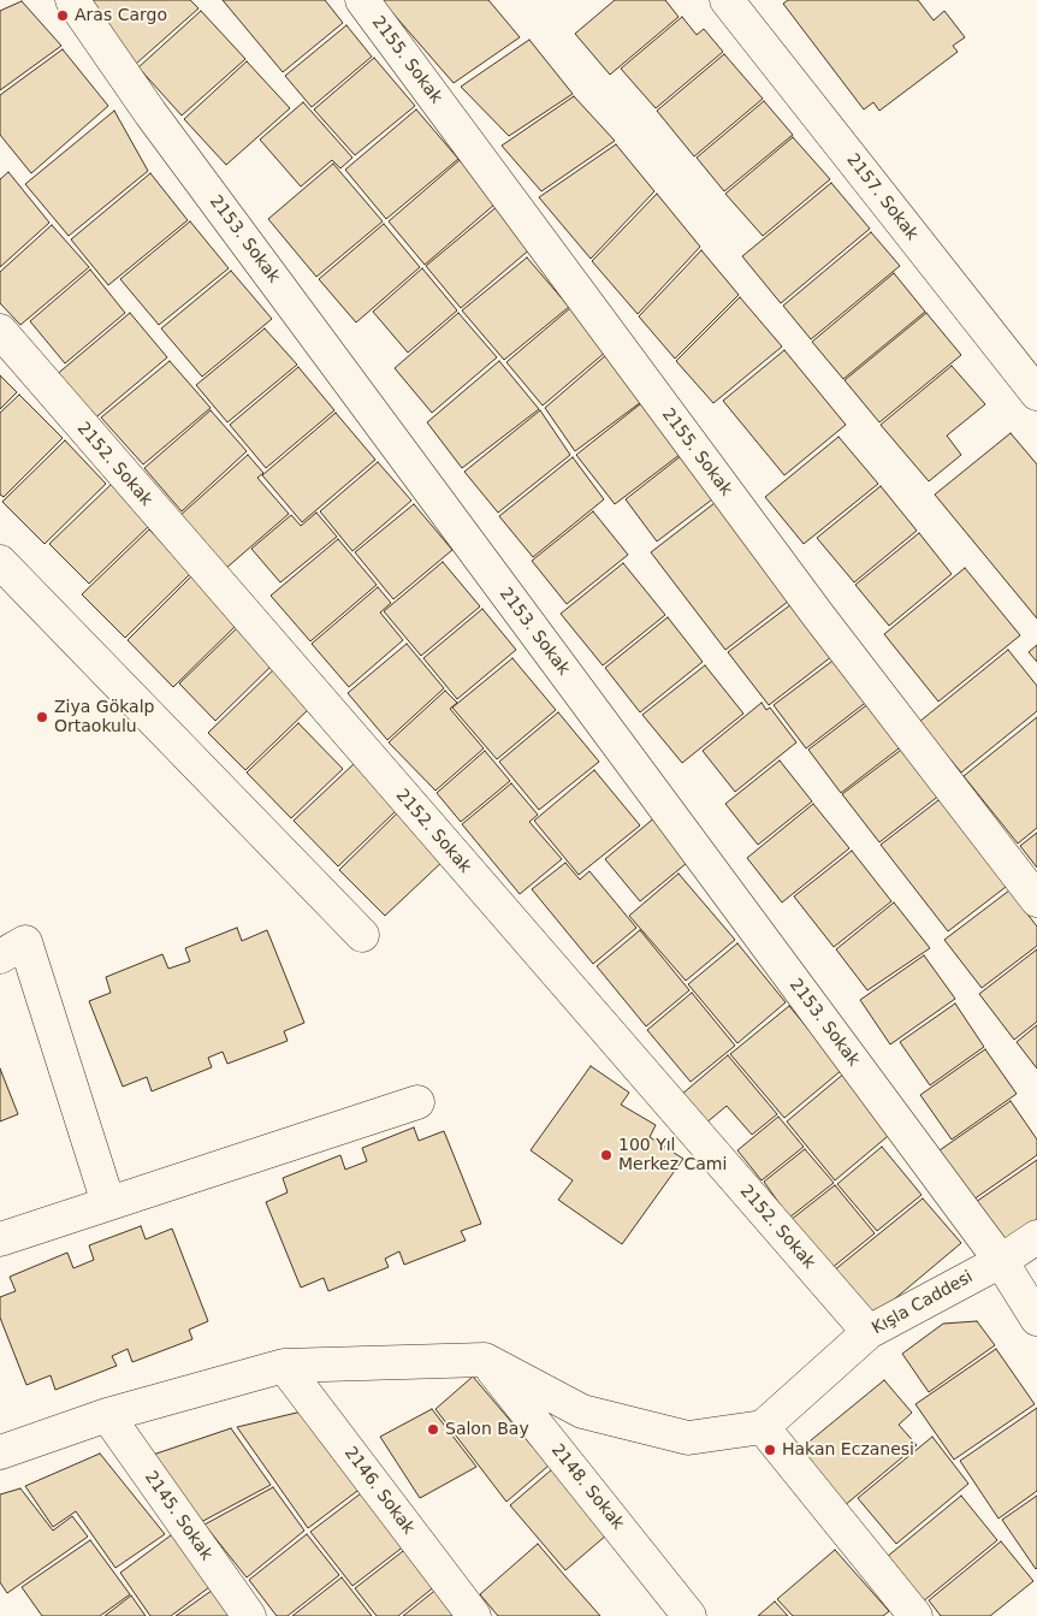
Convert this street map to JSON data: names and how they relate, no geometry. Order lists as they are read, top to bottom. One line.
{"streets":{"street":["2155. Sokak","2157. Sokak","2153. Sokak","2152. Sokak","Kışla Caddesi","2148. Sokak","2146. Sokak","2145. Sokak"]},"crossings":[["2153. Sokak","Kışla Caddesi"],["2152. Sokak","Kışla Caddesi"]],"places":["Aras Cargo","Ziya Gökalp Ortaokulu","100 Yıl Merkez Cami","Salon Bay","Hakan Eczanesi"]}
